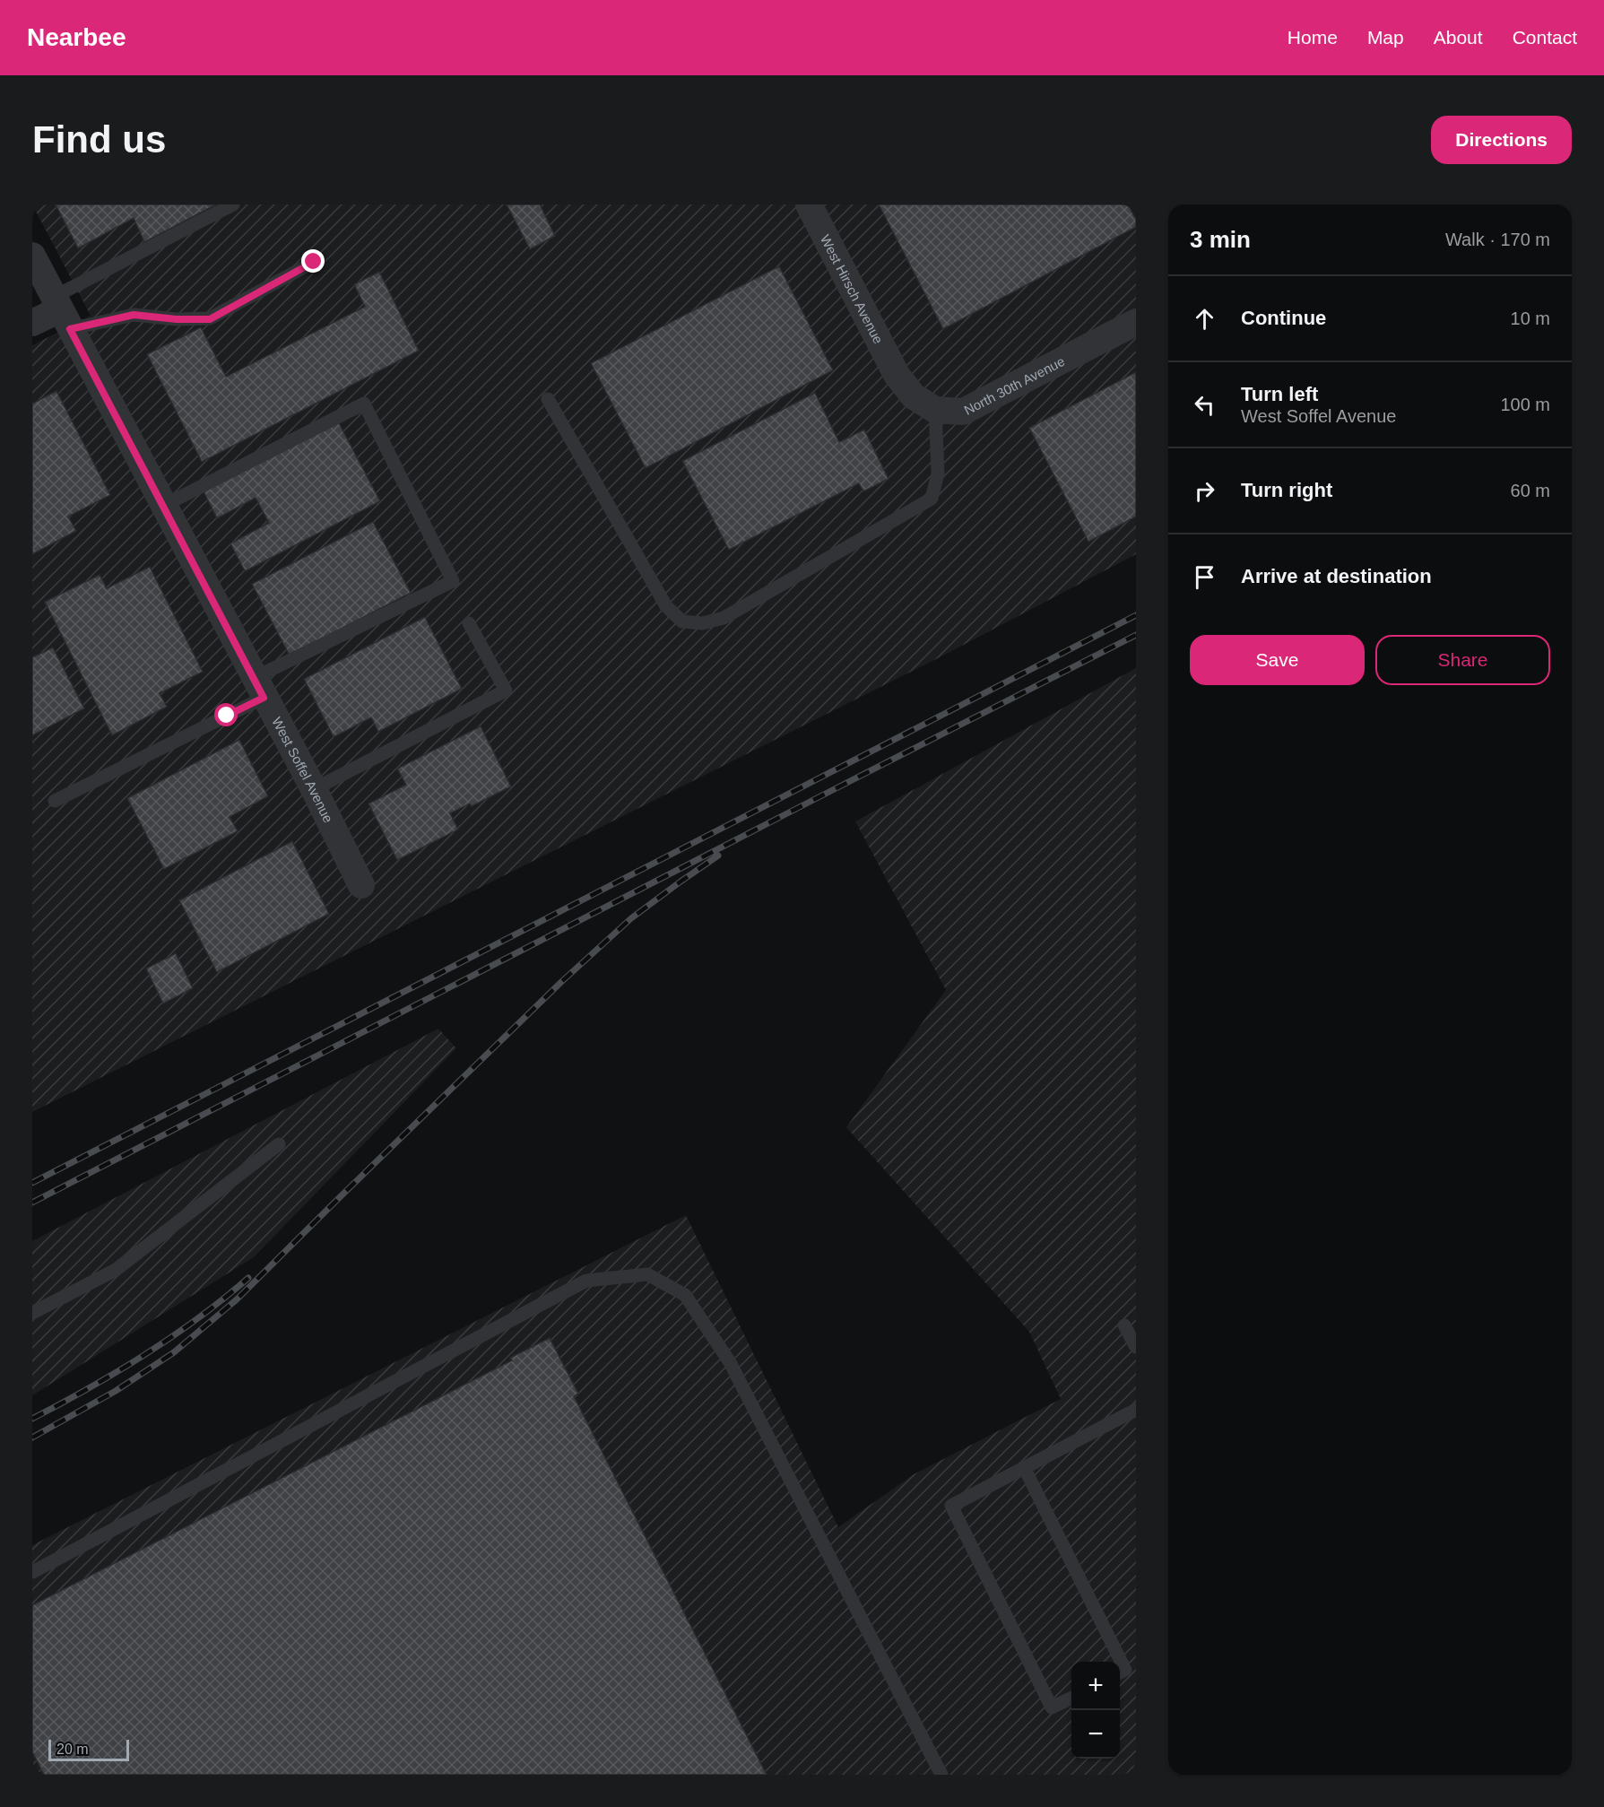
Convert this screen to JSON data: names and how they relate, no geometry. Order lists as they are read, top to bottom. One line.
{"streets":{"street":["West Hirsch Avenue","North 30th Avenue","West Soffel Avenue"]},"crossings":[["West Hirsch Avenue","North 30th Avenue"]],"scale_bar":"20 m","page":{"header":"Nearbee","nav":["Home","Map","About","Contact"],"buttons":["Directions",["Save","Share"]],"title":"Find us","heading":["3 min","Walk · 170 m"],"list":[["Continue","10 m"],["Turn left","West Soffel Avenue","100 m"],["Turn right","60 m"],"Arrive at destination"],"map_buttons":["+","−"],"scale":"20 m"}}
